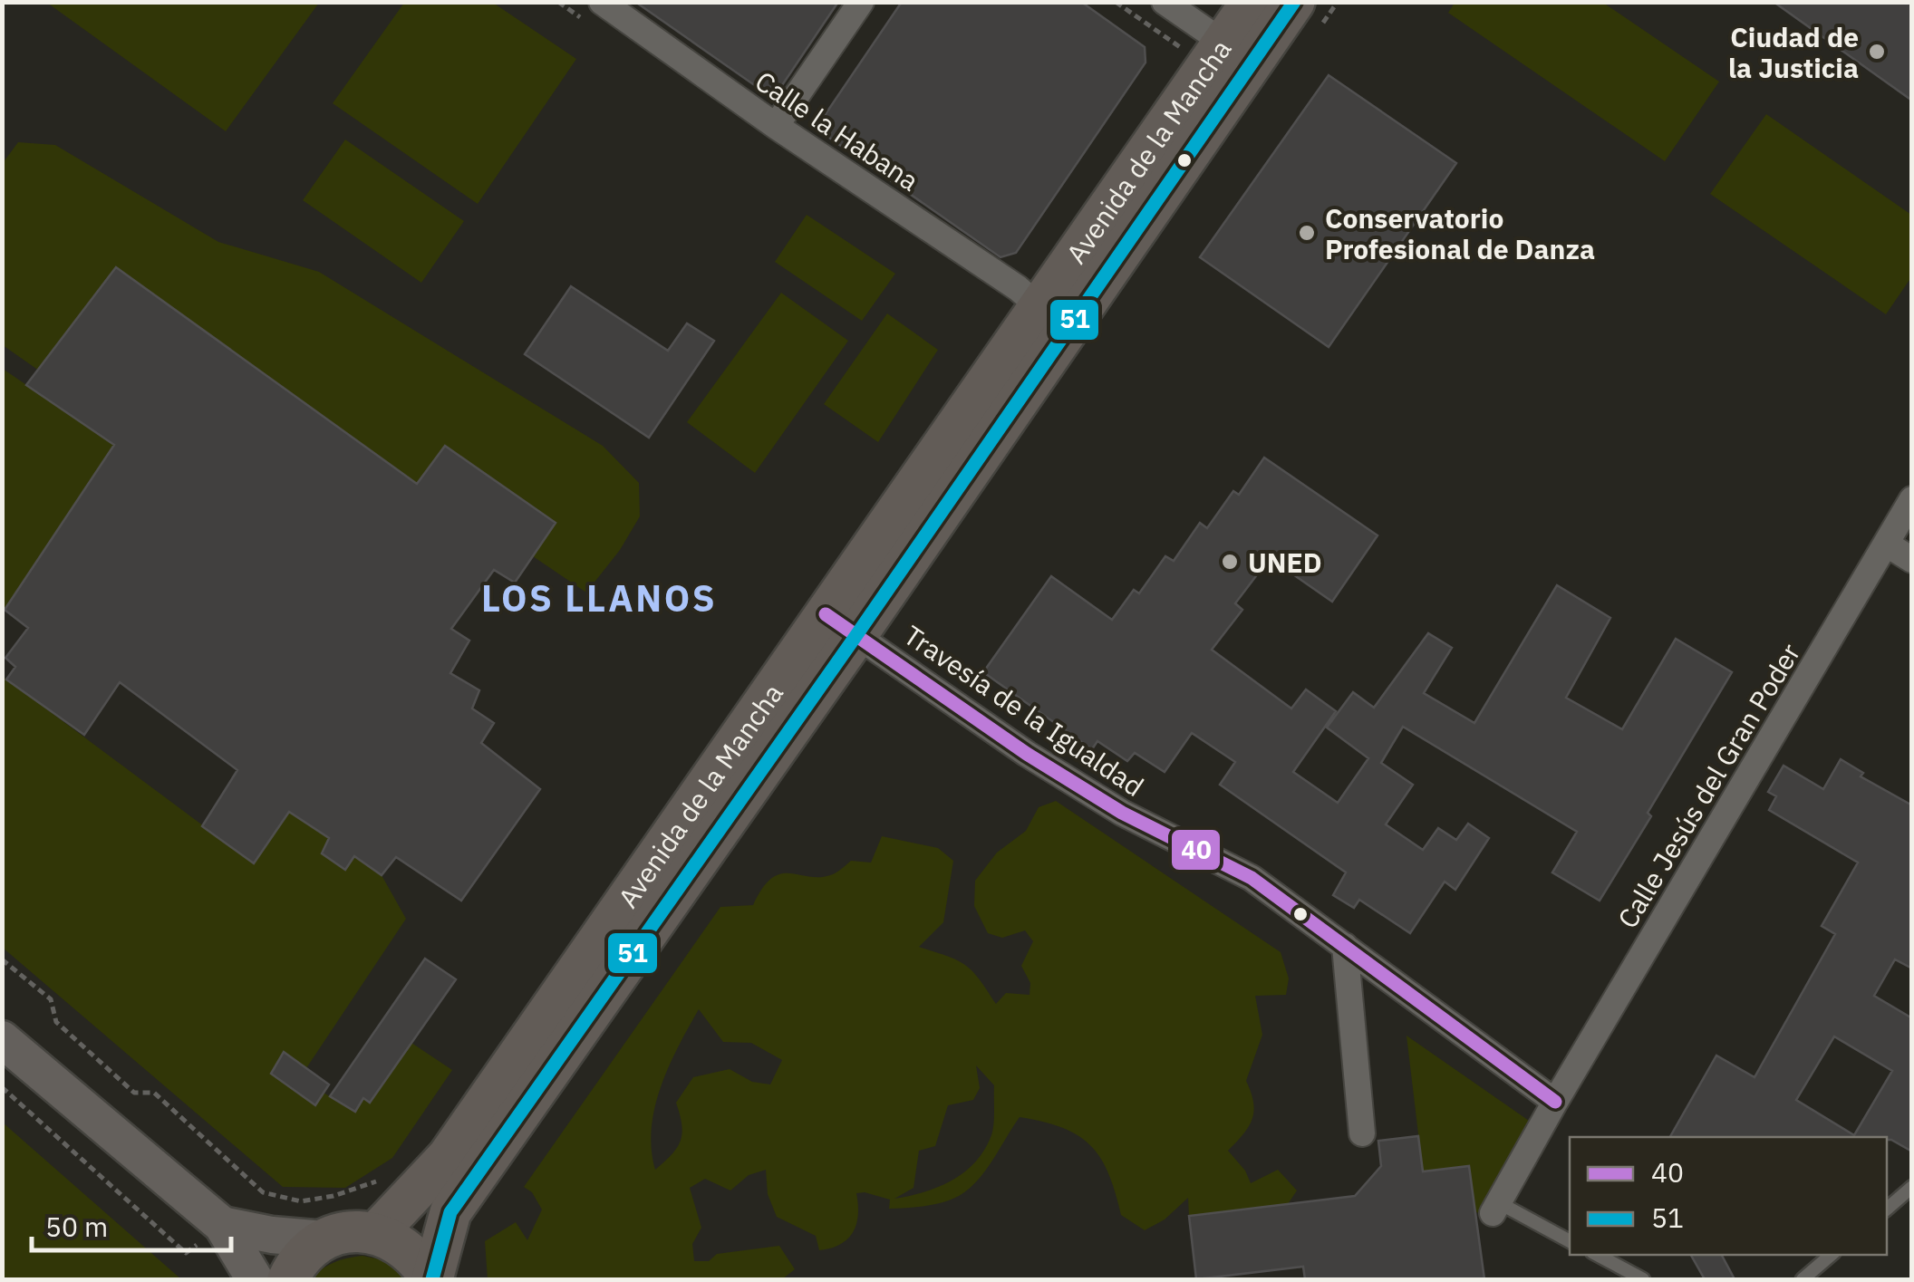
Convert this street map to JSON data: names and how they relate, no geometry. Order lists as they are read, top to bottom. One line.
{"streets":{"main road":["Avenida de la Mancha"],"street":["Calle la Habana","Travesía de la Igualdad","Calle Jesús del Gran Poder"]},"crossings":[["Calle la Habana","Avenida de la Mancha"],["Avenida de la Mancha","Travesía de la Igualdad"],["Travesía de la Igualdad","Calle Jesús del Gran Poder"]],"districts":["LOS LLANOS"],"places":["Ciudad de la Justicia","Conservatorio Profesional de Danza","UNED"],"lines":["transit line 51","transit line 40"],"legend":["40","51"],"scale_bar":"50 m"}
